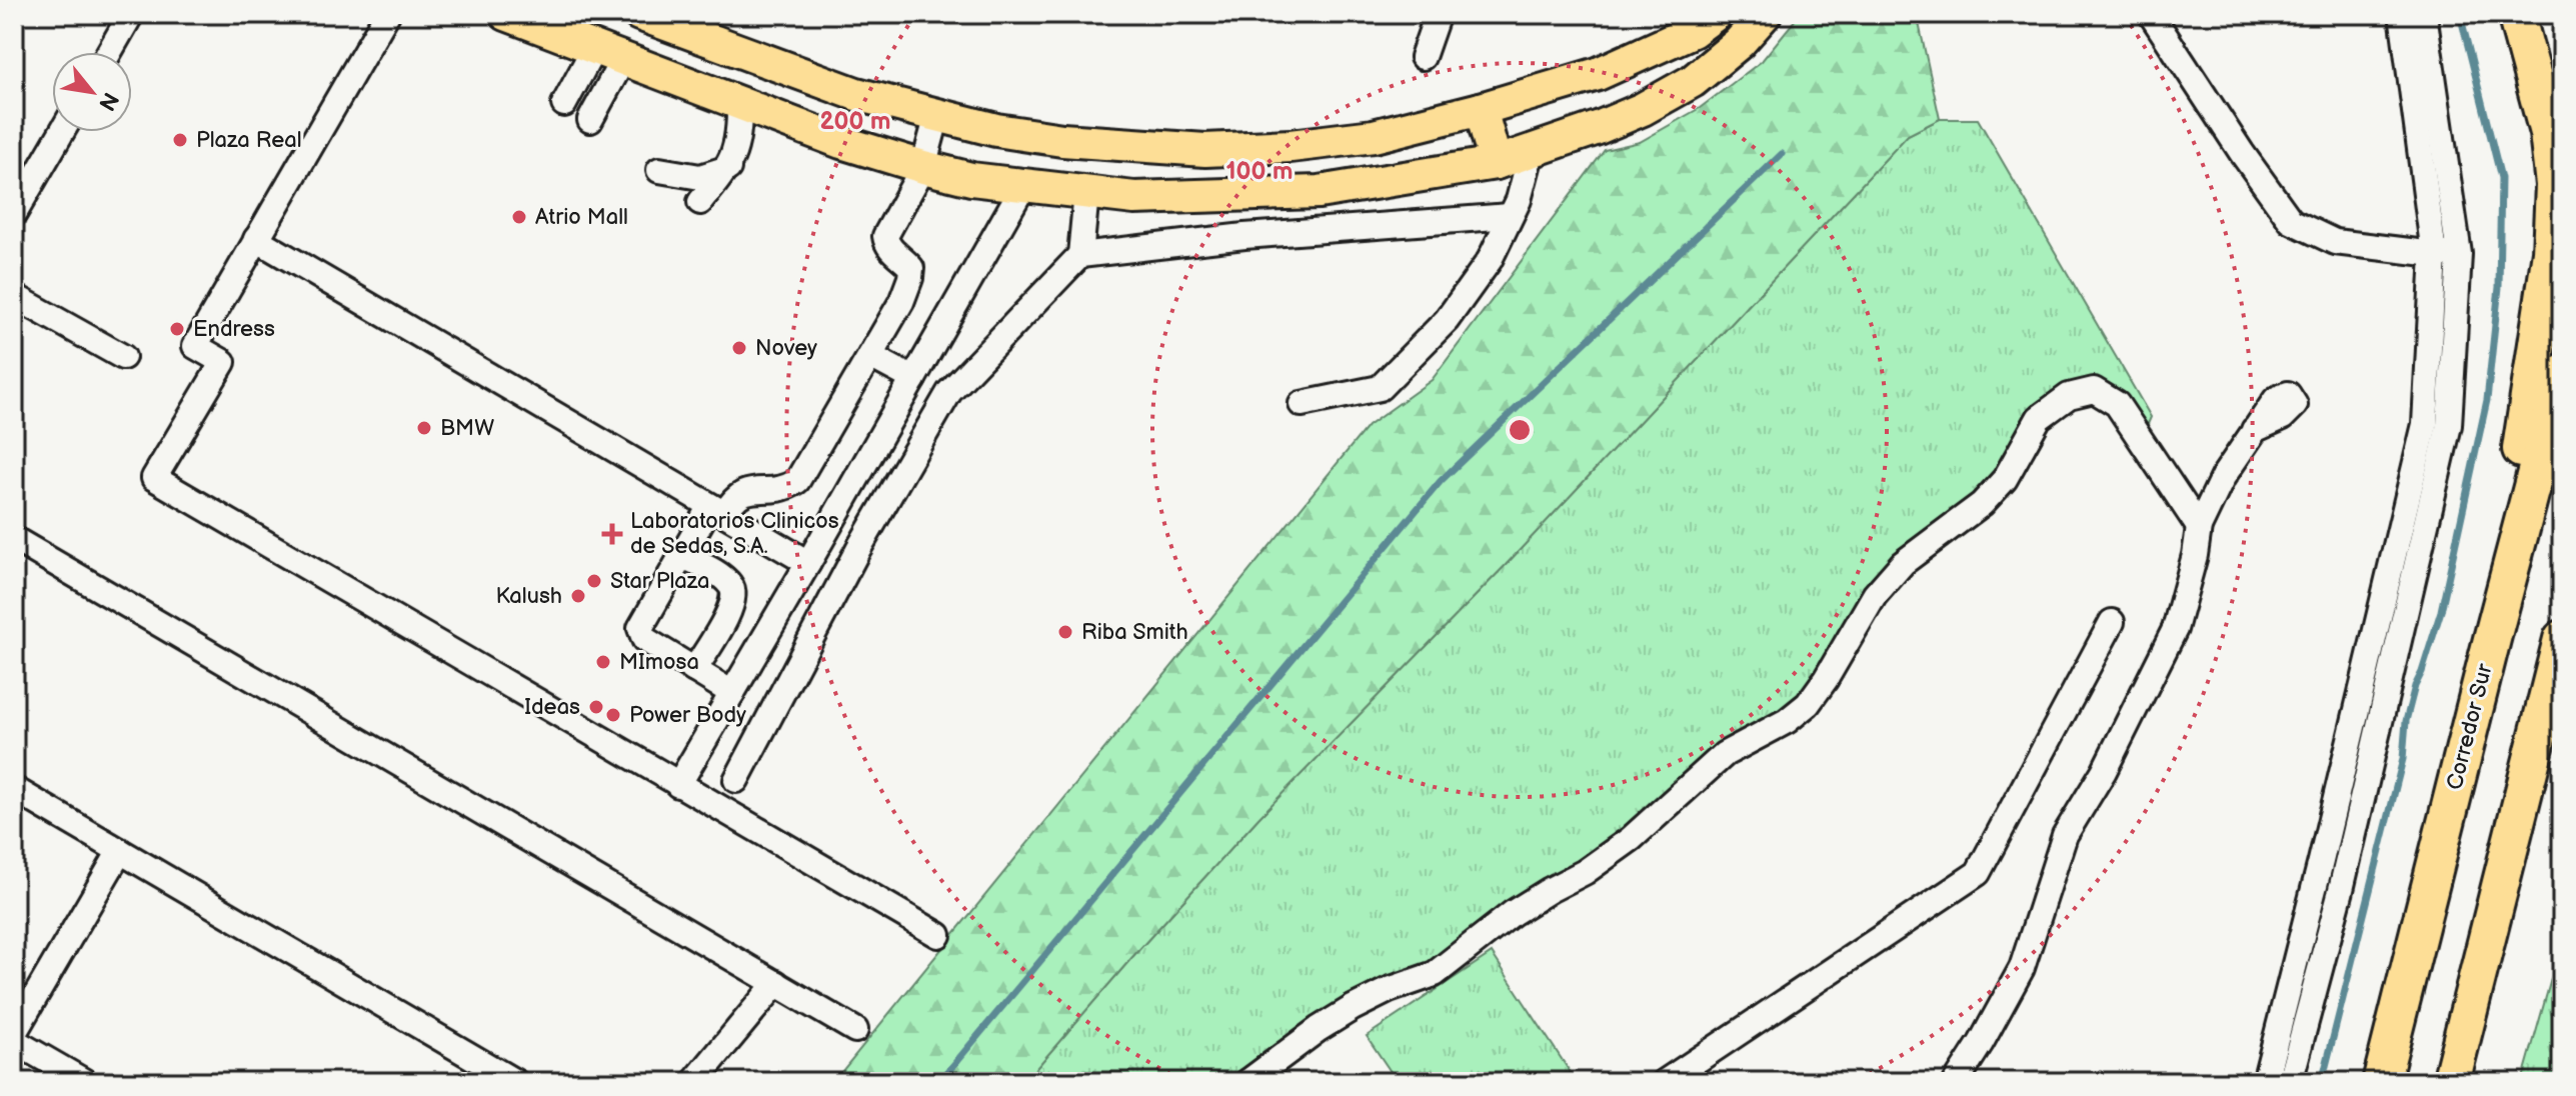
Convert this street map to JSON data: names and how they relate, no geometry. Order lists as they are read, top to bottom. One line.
{"streets":{"highway":["Corredor Sur"]},"places":{"other":["Plaza Real","Atrio Mall","Endress","Novey","BMW","Star Plaza","Kalush","Riba Smith","MImosa","Ideas","Power Body"],"health":["Laboratorios Clinicos de Sedas, S.A."]},"north":"bottom right","rings":["200 m","100 m"]}
